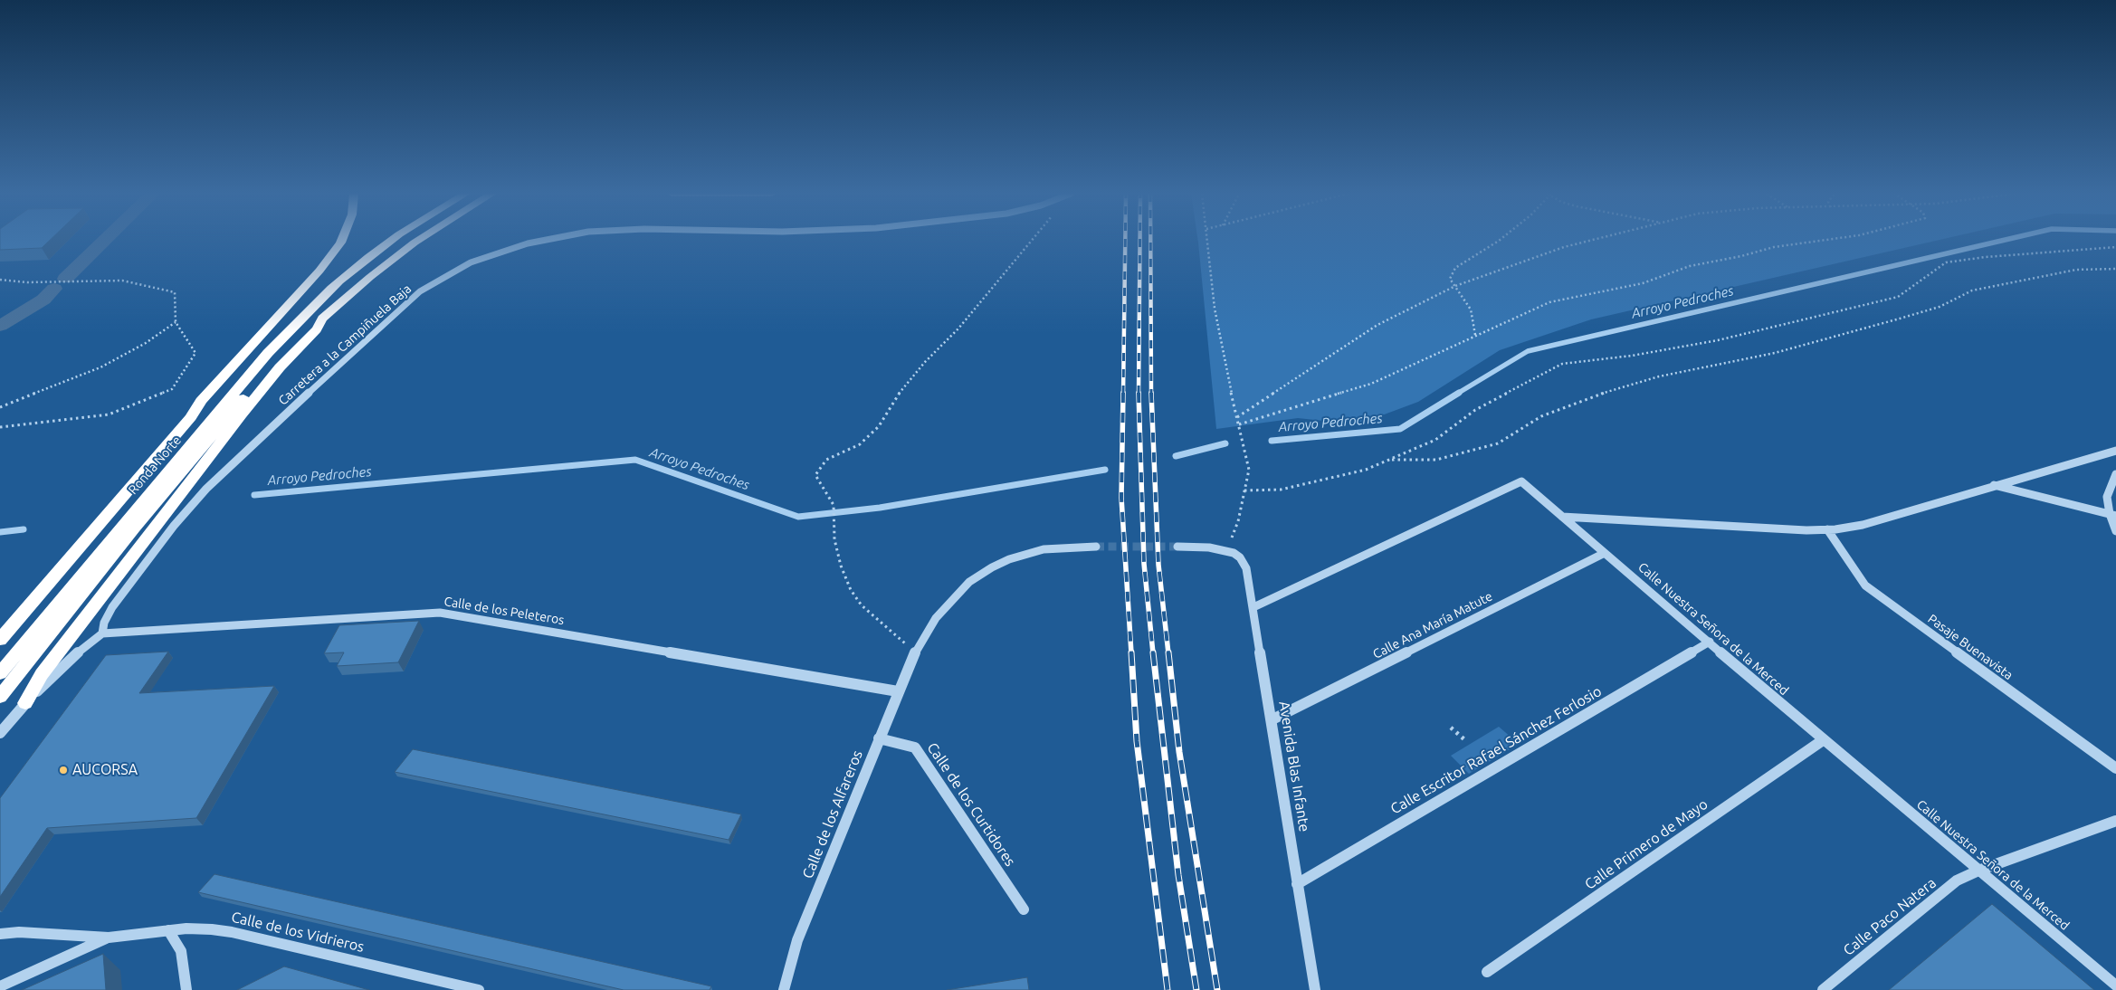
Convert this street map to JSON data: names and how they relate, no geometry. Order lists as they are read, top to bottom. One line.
{"streets":{"highway":["Ronda Norte"],"street":["Carretera a la Campiñuela Baja","Calle de los Peleteros","Calle Ana María Matute","Calle Nuestra Señora de la Merced","Pasaje Buenavista","Calle Escritor Rafael Sánchez Ferlosio","Avenida Blas Infante","Calle de los Curtidores","Calle de los Alfareros","Calle Primero de Mayo","Calle Paco Natera","Calle de los Vidrieros"]},"crossings":[["Carretera a la Campiñuela Baja","Calle de los Peleteros"],["Calle de los Peleteros","Calle de los Alfareros"],["Calle Ana María Matute","Calle Nuestra Señora de la Merced"],["Calle Ana María Matute","Avenida Blas Infante"],["Calle Nuestra Señora de la Merced","Calle Escritor Rafael Sánchez Ferlosio"],["Calle Nuestra Señora de la Merced","Avenida Blas Infante"],["Calle Nuestra Señora de la Merced","Calle Primero de Mayo"],["Calle Nuestra Señora de la Merced","Calle Paco Natera"],["Calle Escritor Rafael Sánchez Ferlosio","Avenida Blas Infante"],["Calle de los Curtidores","Calle de los Alfareros"]],"water":["Arroyo Pedroches"],"places":["AUCORSA"]}
